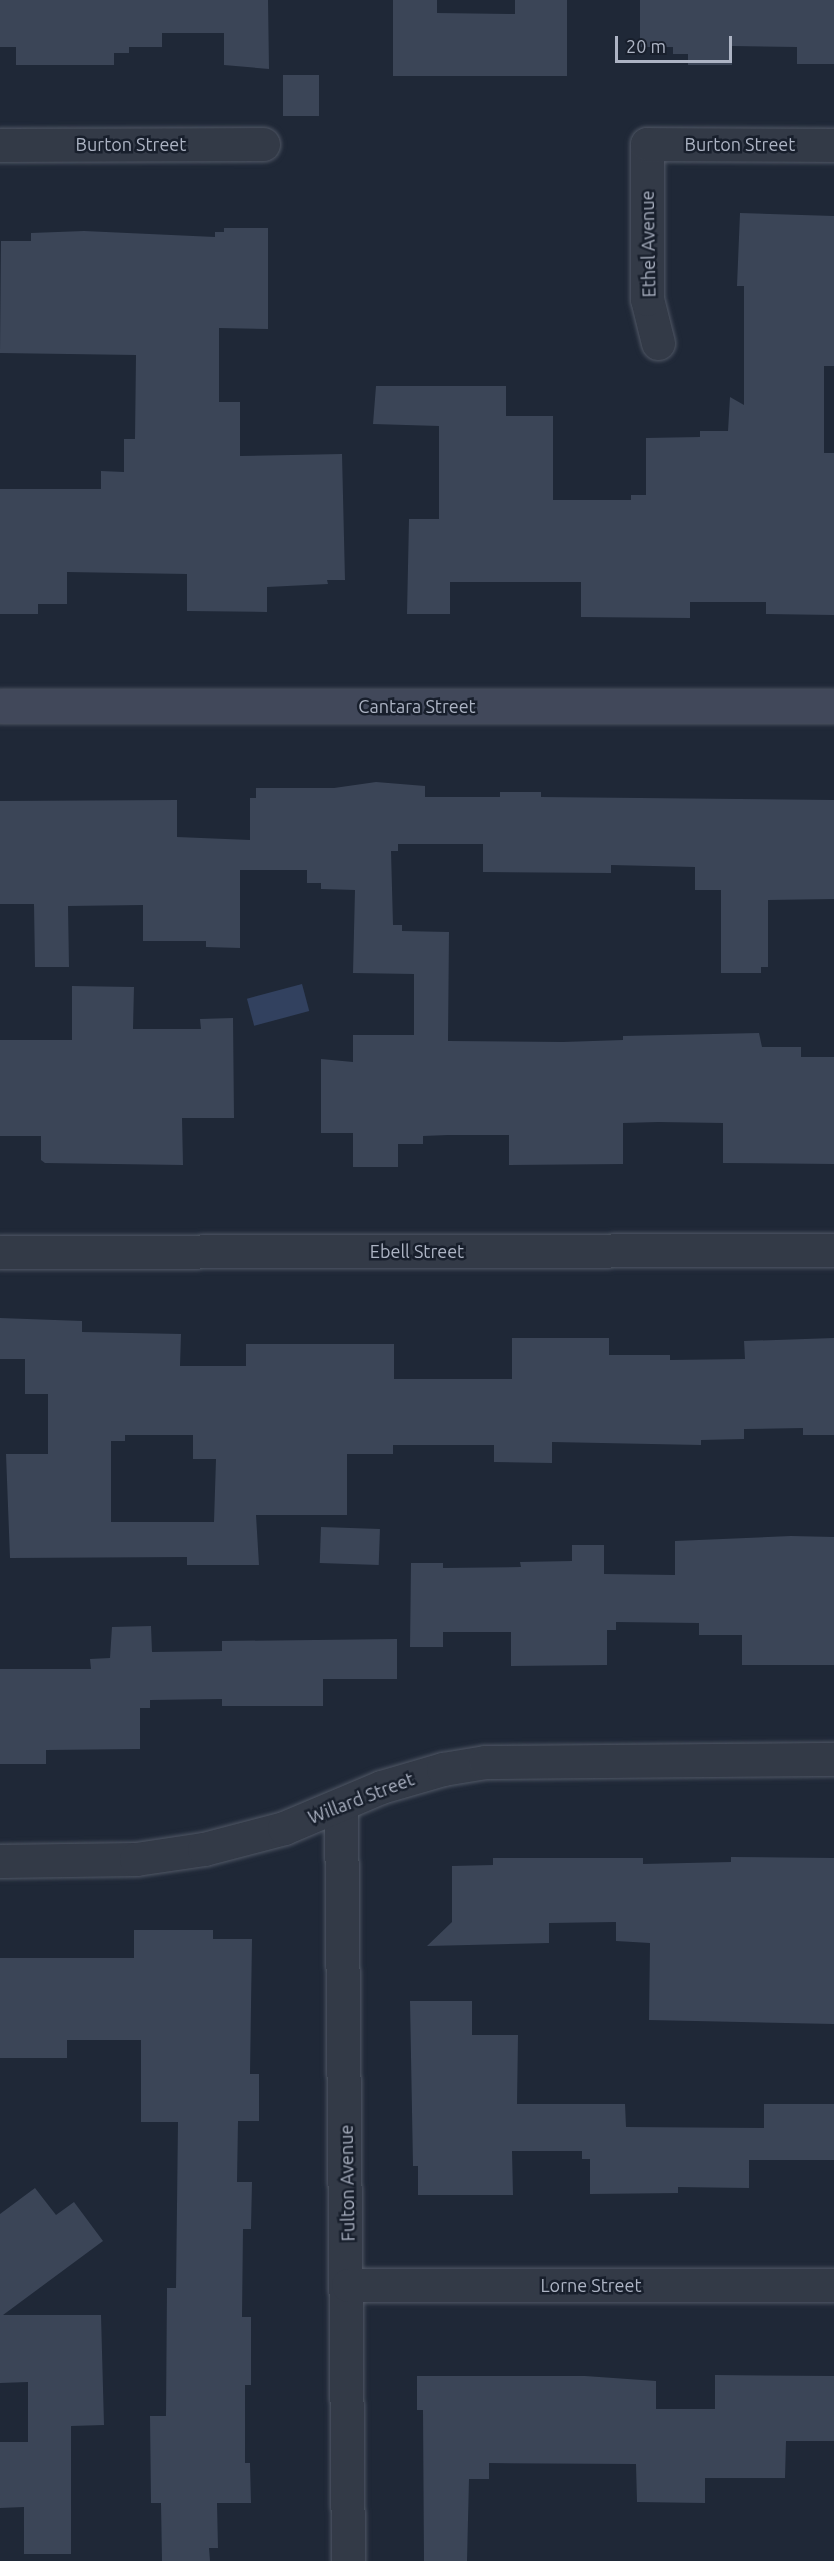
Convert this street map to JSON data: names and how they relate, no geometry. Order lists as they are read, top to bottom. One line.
{"streets":{"street":["Burton Street","Ethel Avenue","Cantara Street","Ebell Street","Willard Street","Fulton Avenue","Lorne Street"]},"crossings":[["Burton Street","Ethel Avenue"],["Willard Street","Fulton Avenue"],["Fulton Avenue","Lorne Street"]],"scale_bar":"20 m"}
